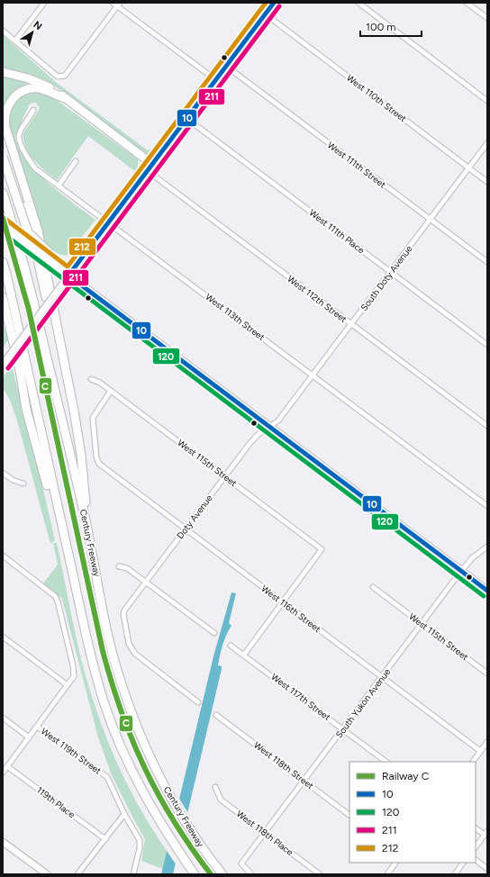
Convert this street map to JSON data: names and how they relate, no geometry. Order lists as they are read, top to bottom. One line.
{"streets":{"highway":["Century Freeway"],"street":["West 110th Street","West 111th Street","West 111th Place","South Doty Avenue","West 112th Street","West 113th Street","West 115th Street","Doty Avenue","West 116th Street","West 117th Street","South Yukon Avenue","West 119th Street","West 118th Street","119th Place","West 118th Place"]},"crossings":[["West 110th Street","South Doty Avenue"],["West 111th Street","South Doty Avenue"],["West 111th Place","South Doty Avenue"],["South Doty Avenue","West 112th Street"],["South Doty Avenue","West 113th Street"],["South Doty Avenue","Doty Avenue"],["West 115th Street","Doty Avenue"],["West 115th Street","West 116th Street"],["West 115th Street","South Yukon Avenue"],["Doty Avenue","West 116th Street"],["West 116th Street","South Yukon Avenue"],["West 117th Street","South Yukon Avenue"],["South Yukon Avenue","West 118th Street"],["South Yukon Avenue","West 118th Place"]],"lines":["transit line 10","transit line 212","transit line 211","rail line C","transit line 120"],"legend":["Railway C","10","120","211","212"],"scale_bar":"100 m","north":"top right"}
